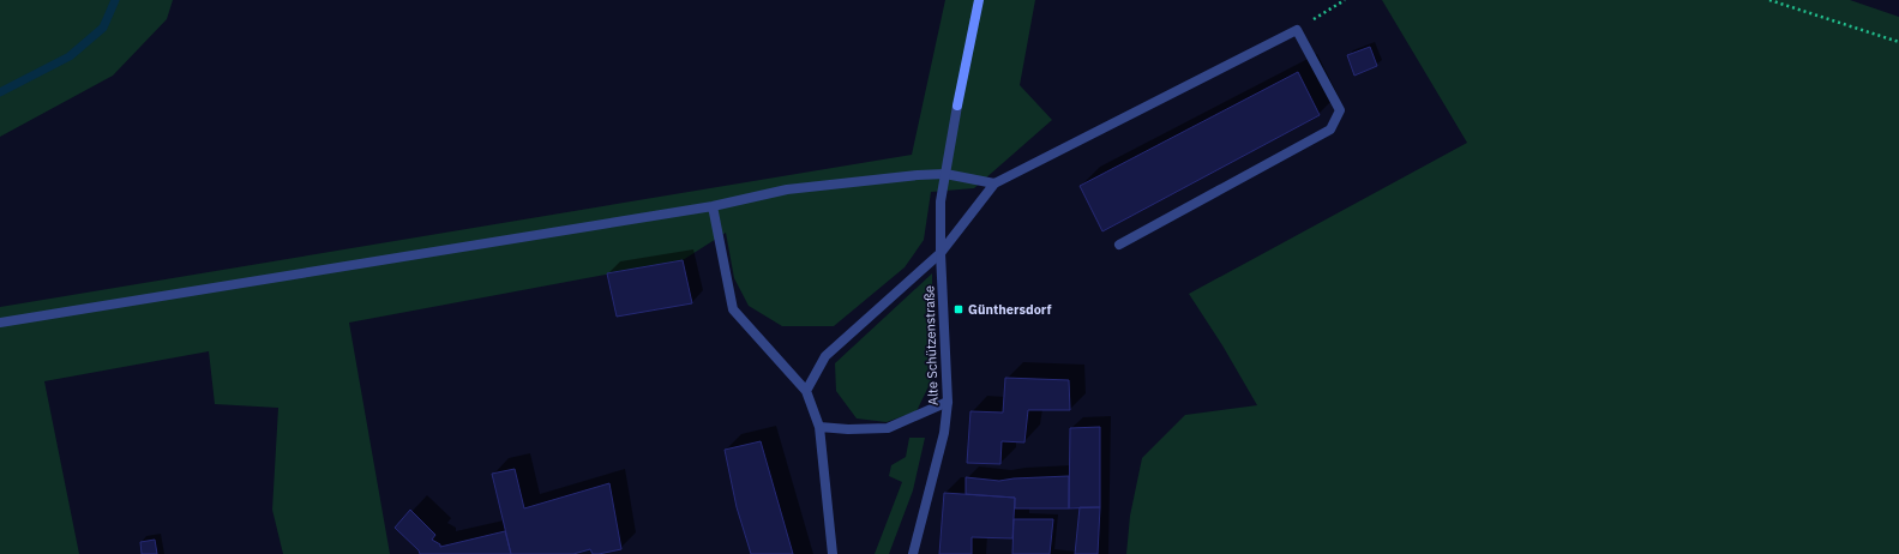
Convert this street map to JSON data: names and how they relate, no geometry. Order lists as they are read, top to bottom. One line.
{"streets":{"street":["Alte Schützenstraße"]},"places":{"transit":["Günthersdorf"]}}
